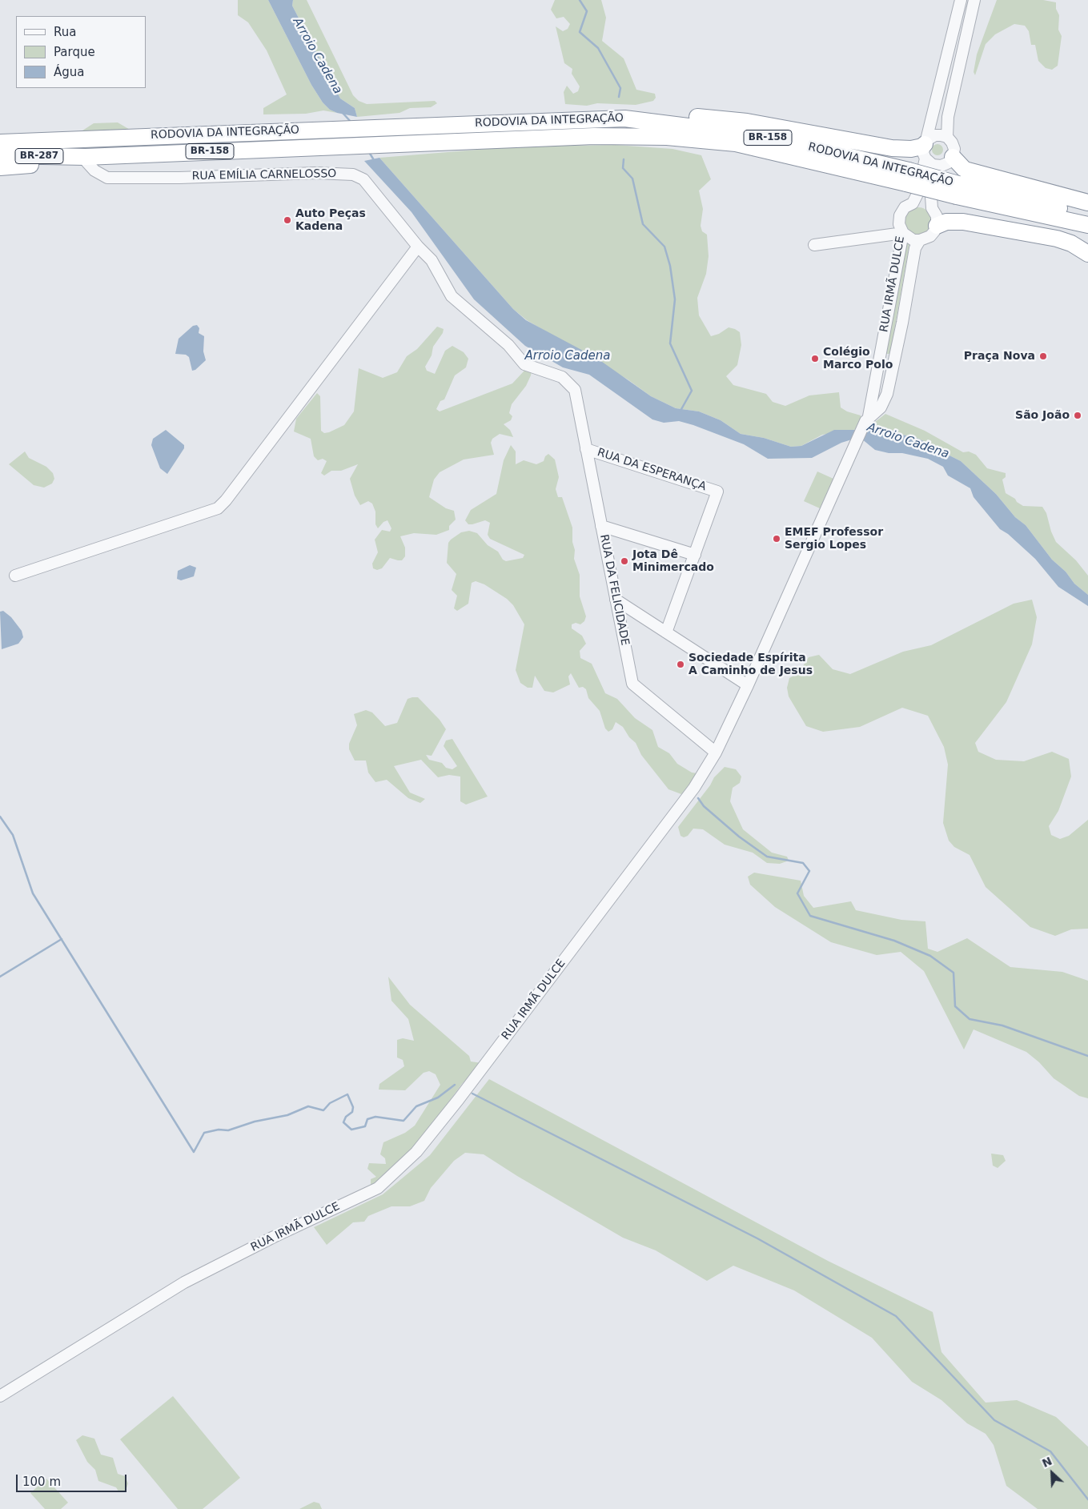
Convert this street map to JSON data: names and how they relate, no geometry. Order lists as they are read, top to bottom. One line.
{"streets":{"highway":["RODOVIA DA INTEGRAÇÃO","BR-158","BR-287"],"street":["RUA EMÍLIA CARNELOSSO","RUA IRMÃ DULCE","RUA DA ESPERANÇA","RUA DA FELICIDADE"]},"crossings":[["RODOVIA DA INTEGRAÇÃO","BR-158"],["RODOVIA DA INTEGRAÇÃO","RUA EMÍLIA CARNELOSSO"],["BR-158","RUA EMÍLIA CARNELOSSO"],["RUA EMÍLIA CARNELOSSO","RUA DA FELICIDADE"],["RUA IRMÃ DULCE","RUA DA FELICIDADE"],["RUA DA ESPERANÇA","RUA DA FELICIDADE"]],"water":["Arroio Cadena"],"places":["Auto Peças Kadena","Praça Nova","Colégio Marco Polo","São João","EMEF Professor Sergio Lopes","Jota Dê Minimercado","Sociedade Espírita A Caminho de Jesus"],"legend":["Rua","Parque","Água"],"scale_bar":"100 m","north":"top left"}
